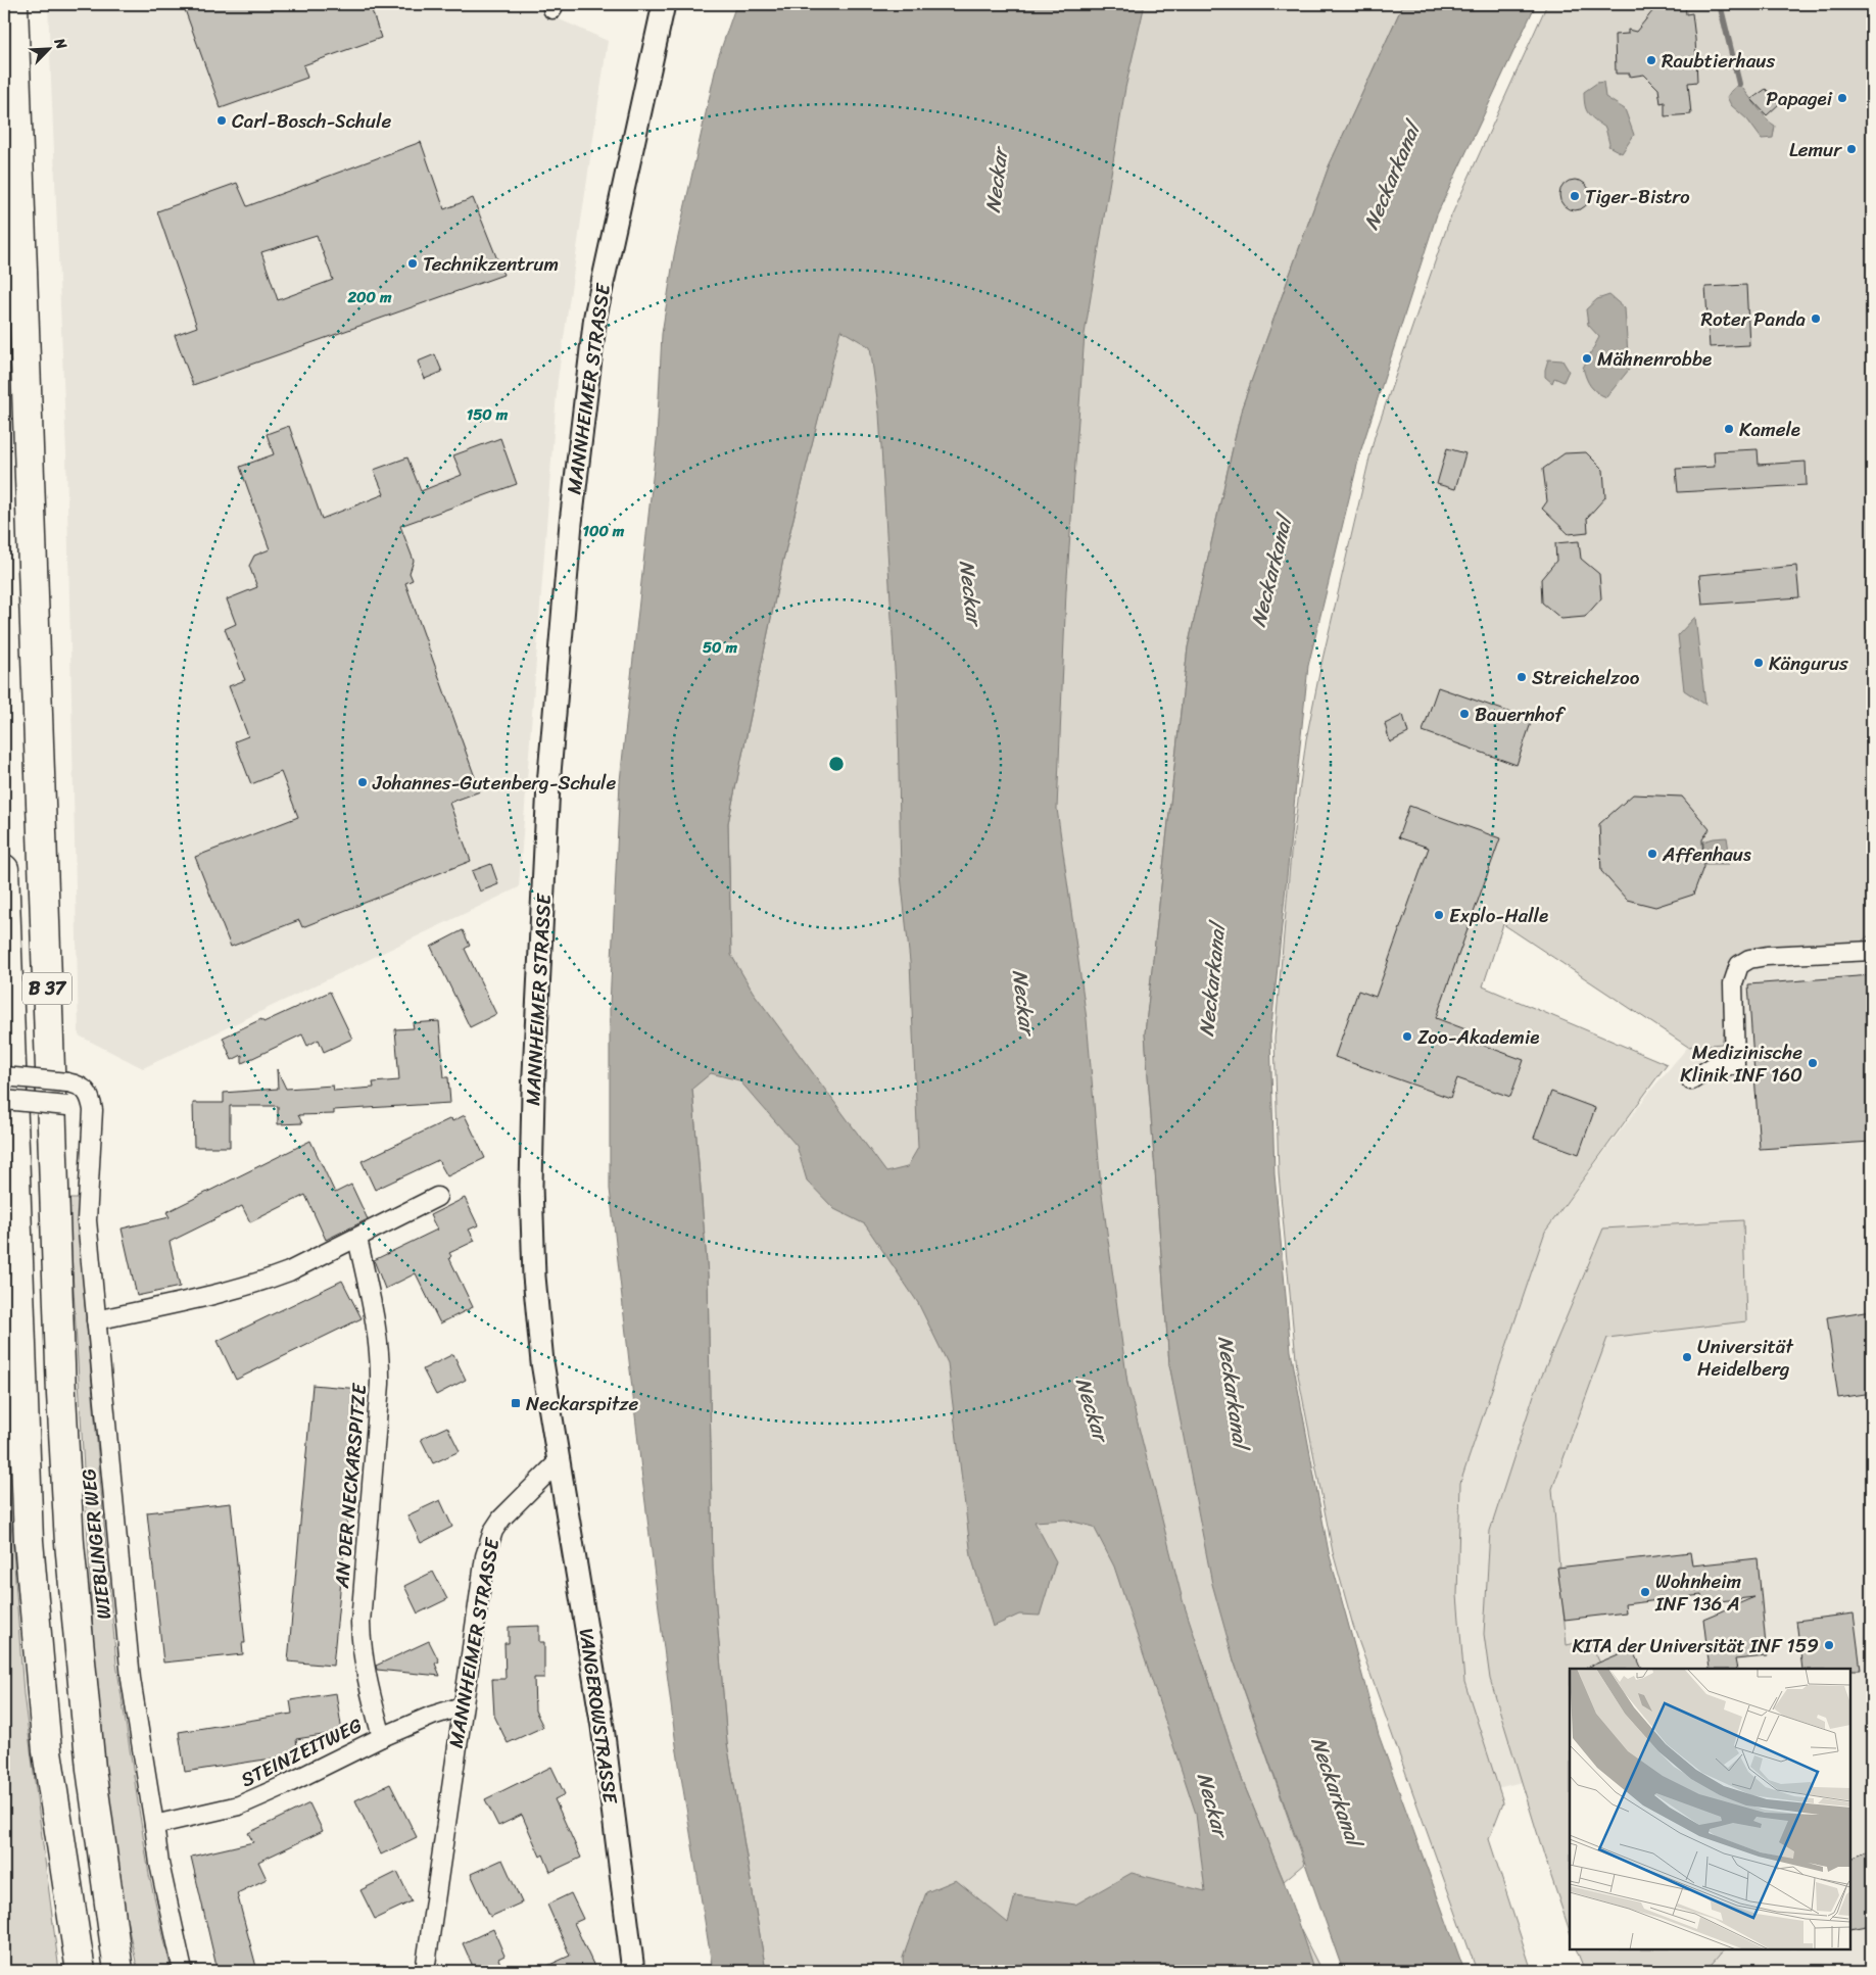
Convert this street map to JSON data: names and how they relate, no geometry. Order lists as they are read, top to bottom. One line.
{"streets":{"highway":["B 37"],"street":["MANNHEIMER STRASSE","AN DER NECKARSPITZE","WIEBLINGER WEG","VANGEROWSTRASSE","STEINZEITWEG"]},"crossings":[["MANNHEIMER STRASSE","VANGEROWSTRASSE"],["MANNHEIMER STRASSE","STEINZEITWEG"],["AN DER NECKARSPITZE","STEINZEITWEG"],["WIEBLINGER WEG","STEINZEITWEG"]],"water":["Neckarkanal","Neckar"],"places":{"other":["Raubtierhaus","Papagei","Carl-Bosch-Schule","Lemur","Tiger-Bistro","Technikzentrum","Roter Panda","Mähnenrobbe","Kamele","Kängurus","Streichelzoo","Bauernhof","Johannes-Gutenberg-Schule","Affenhaus","Explo-Halle","Zoo-Akademie","Medizinische Klinik INF 160","Universität Heidelberg","Wohnheim INF 136 A","KITA der Universität INF 159"],"transit":["Neckarspitze"]},"north":"top right","rings":["200 m","150 m","100 m","50 m"]}
